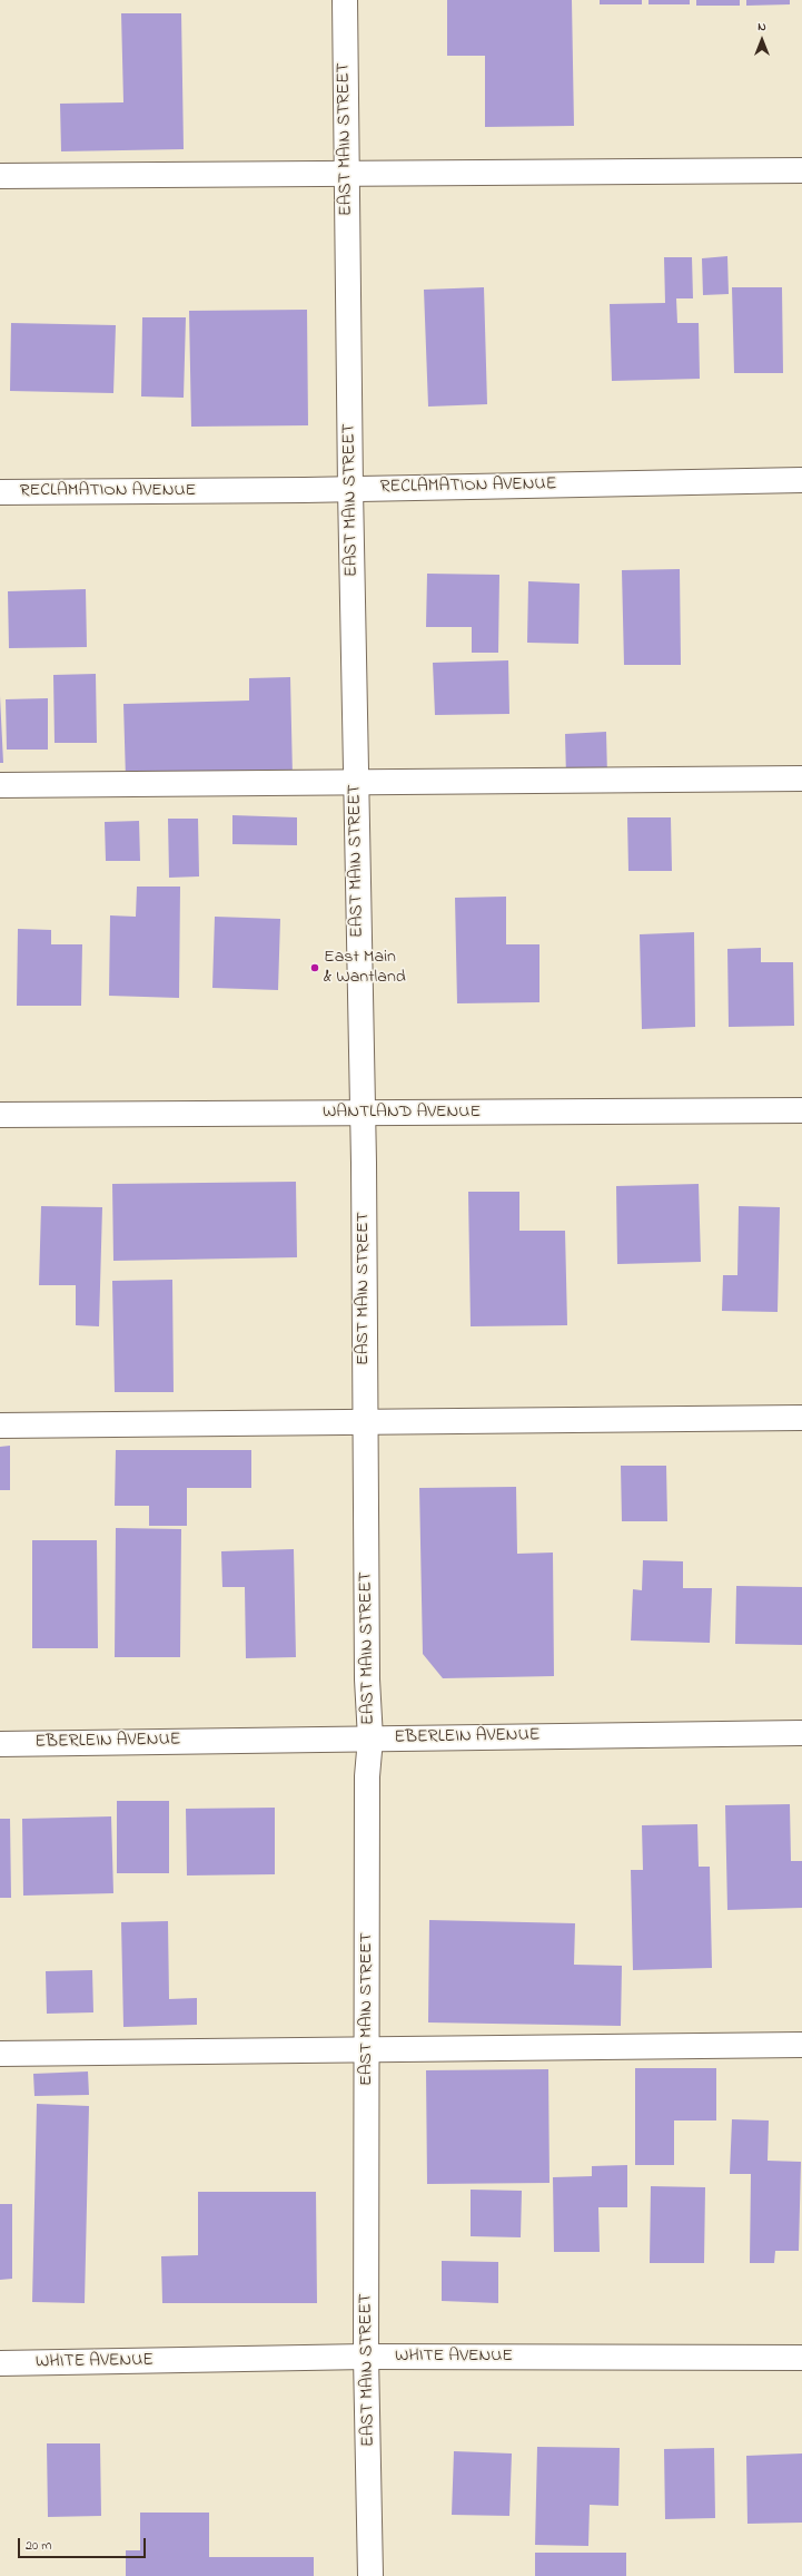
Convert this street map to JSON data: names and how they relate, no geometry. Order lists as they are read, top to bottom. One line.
{"streets":{"street":["EAST MAIN STREET","RECLAMATION AVENUE","WANTLAND AVENUE","EBERLEIN AVENUE","WHITE AVENUE"]},"crossings":[["EAST MAIN STREET","RECLAMATION AVENUE"],["EAST MAIN STREET","WANTLAND AVENUE"],["EAST MAIN STREET","EBERLEIN AVENUE"],["EAST MAIN STREET","WHITE AVENUE"]],"places":["East Main & Wantland"],"scale_bar":"20 m","north":"top"}
